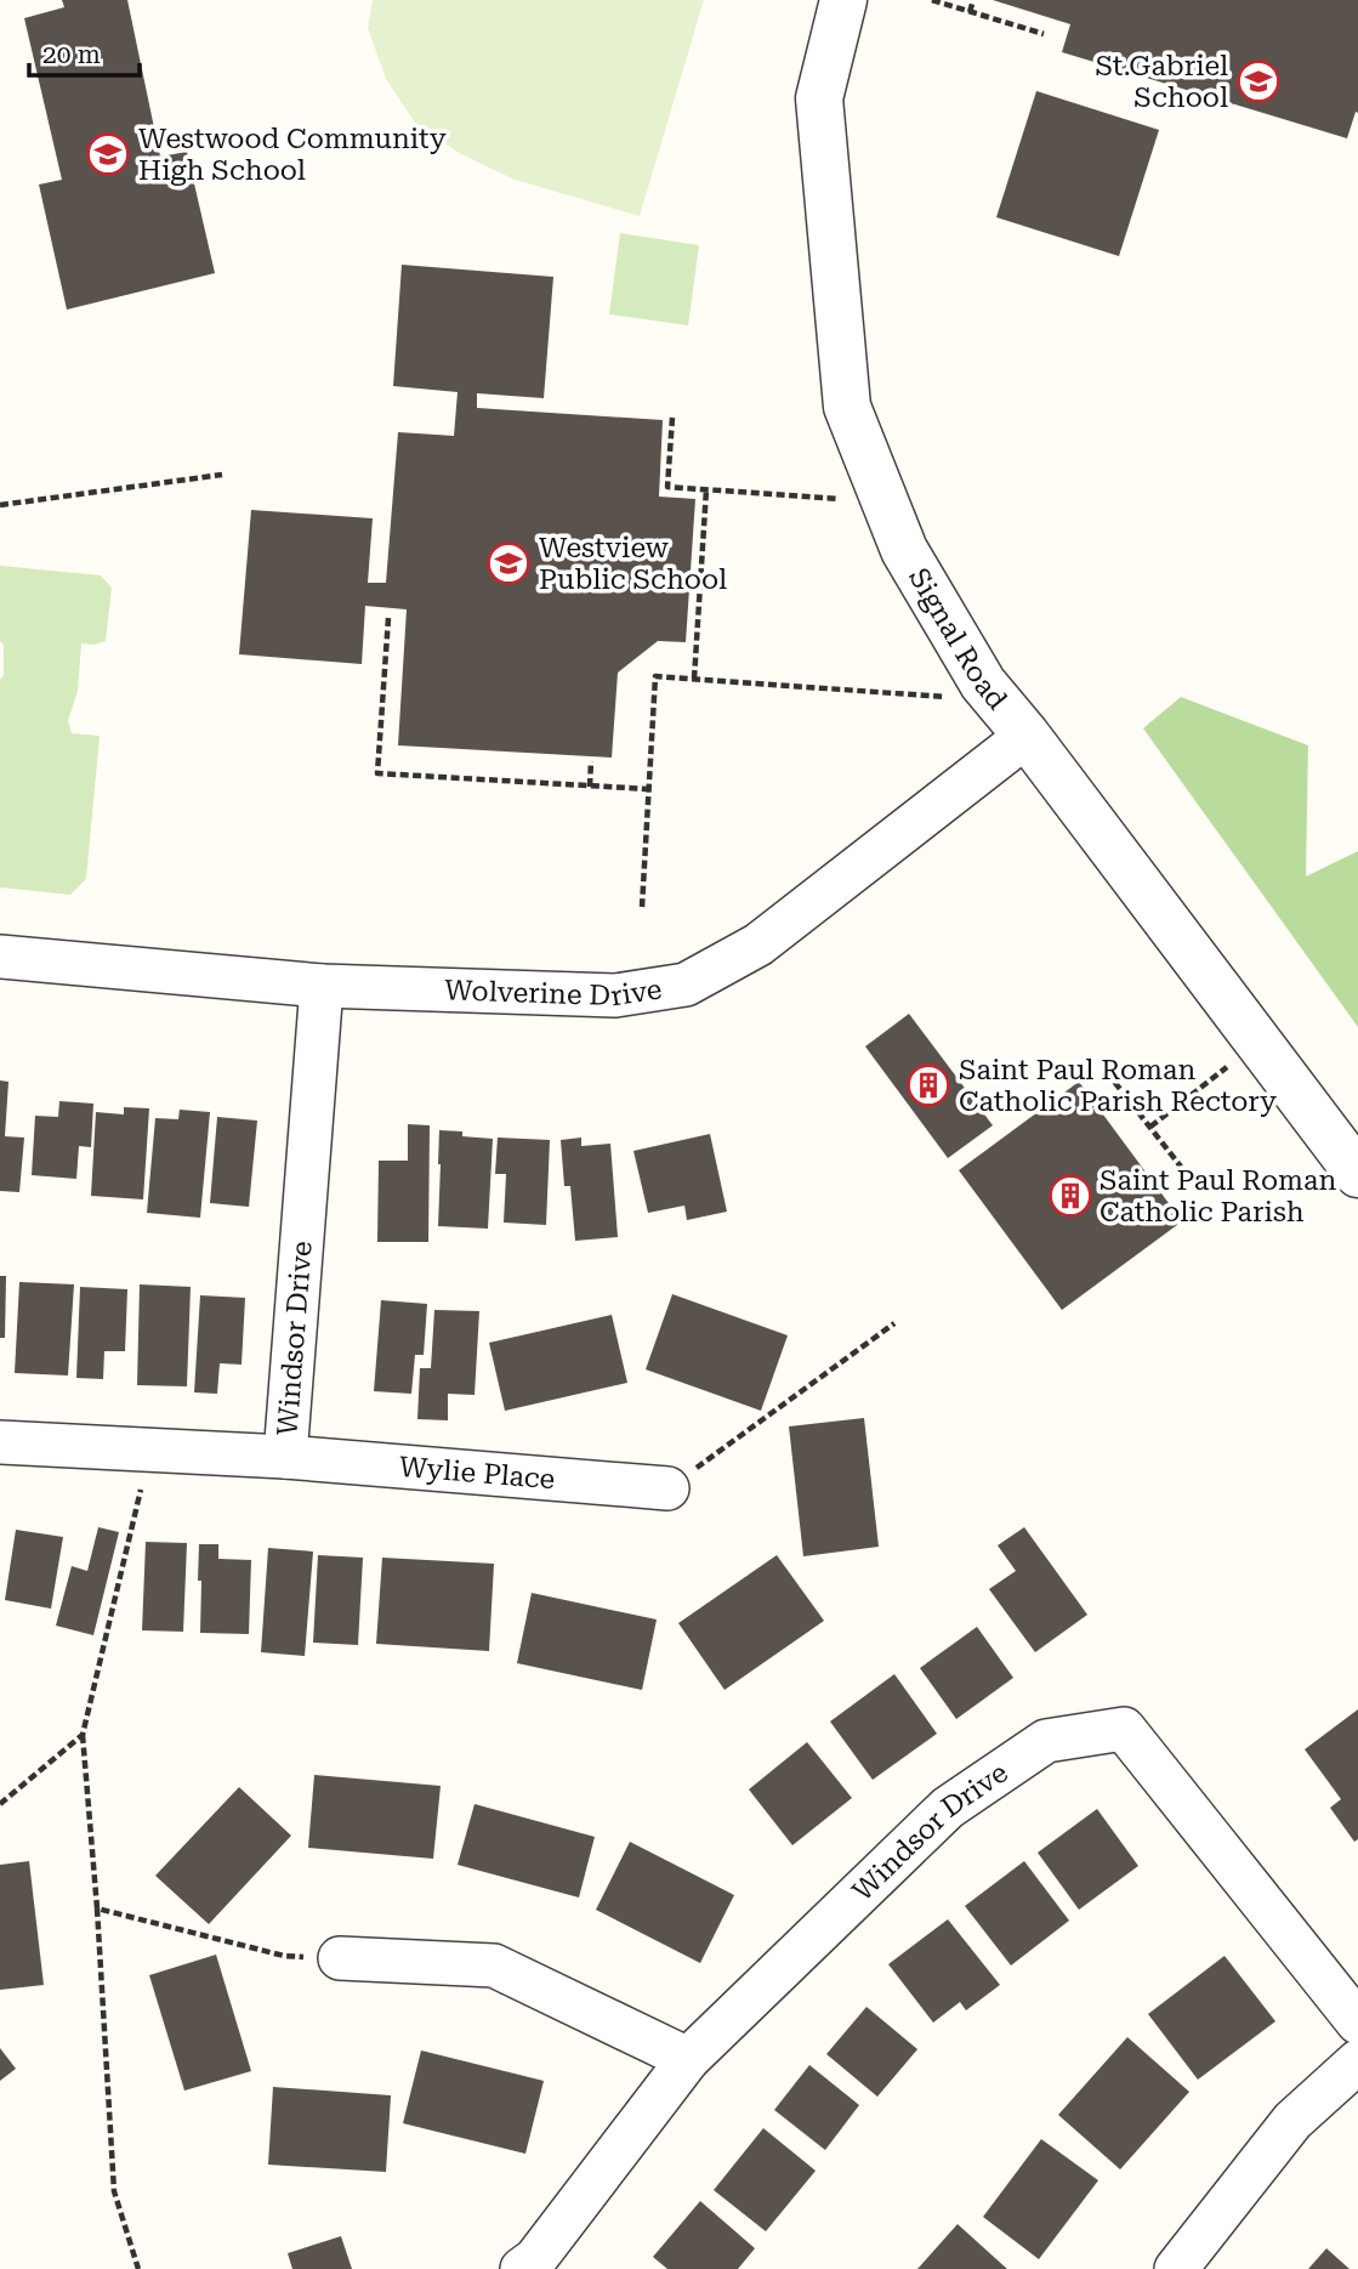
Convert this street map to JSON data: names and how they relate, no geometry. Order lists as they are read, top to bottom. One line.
{"streets":{"street":["Signal Road","Wolverine Drive","Windsor Drive","Wylie Place"]},"crossings":[["Signal Road","Wolverine Drive"],["Wolverine Drive","Windsor Drive"],["Windsor Drive","Wylie Place"]],"places":{"school or university":["St.Gabriel School","Westwood Community High School","Westview Public School"],"building":["Saint Paul Roman Catholic Parish Rectory","Saint Paul Roman Catholic Parish"]},"scale_bar":"20 m"}
